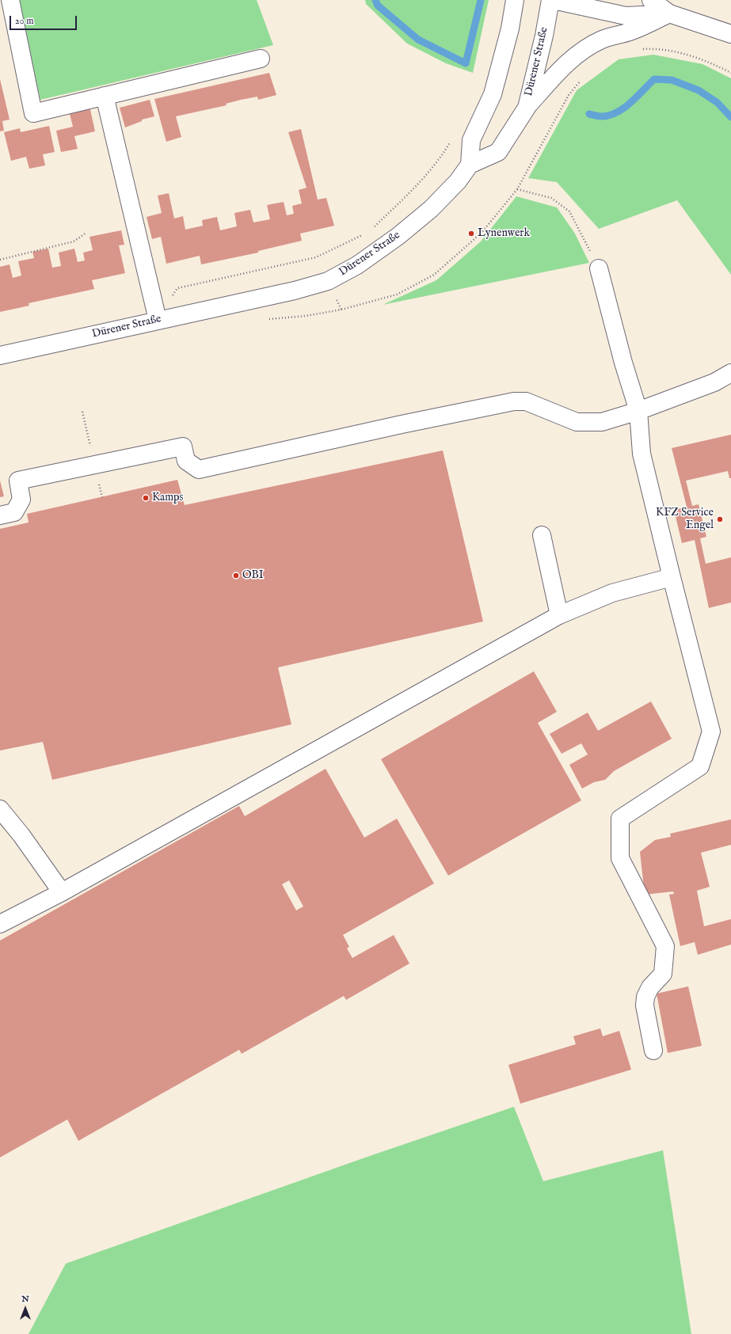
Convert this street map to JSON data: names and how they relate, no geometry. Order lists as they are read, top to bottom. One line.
{"streets":{"main road":["Dürener Straße"]},"places":["Lynenwerk","Kamps","KFZ Service Engel","OBI"],"scale_bar":"20 m","north":"top"}
